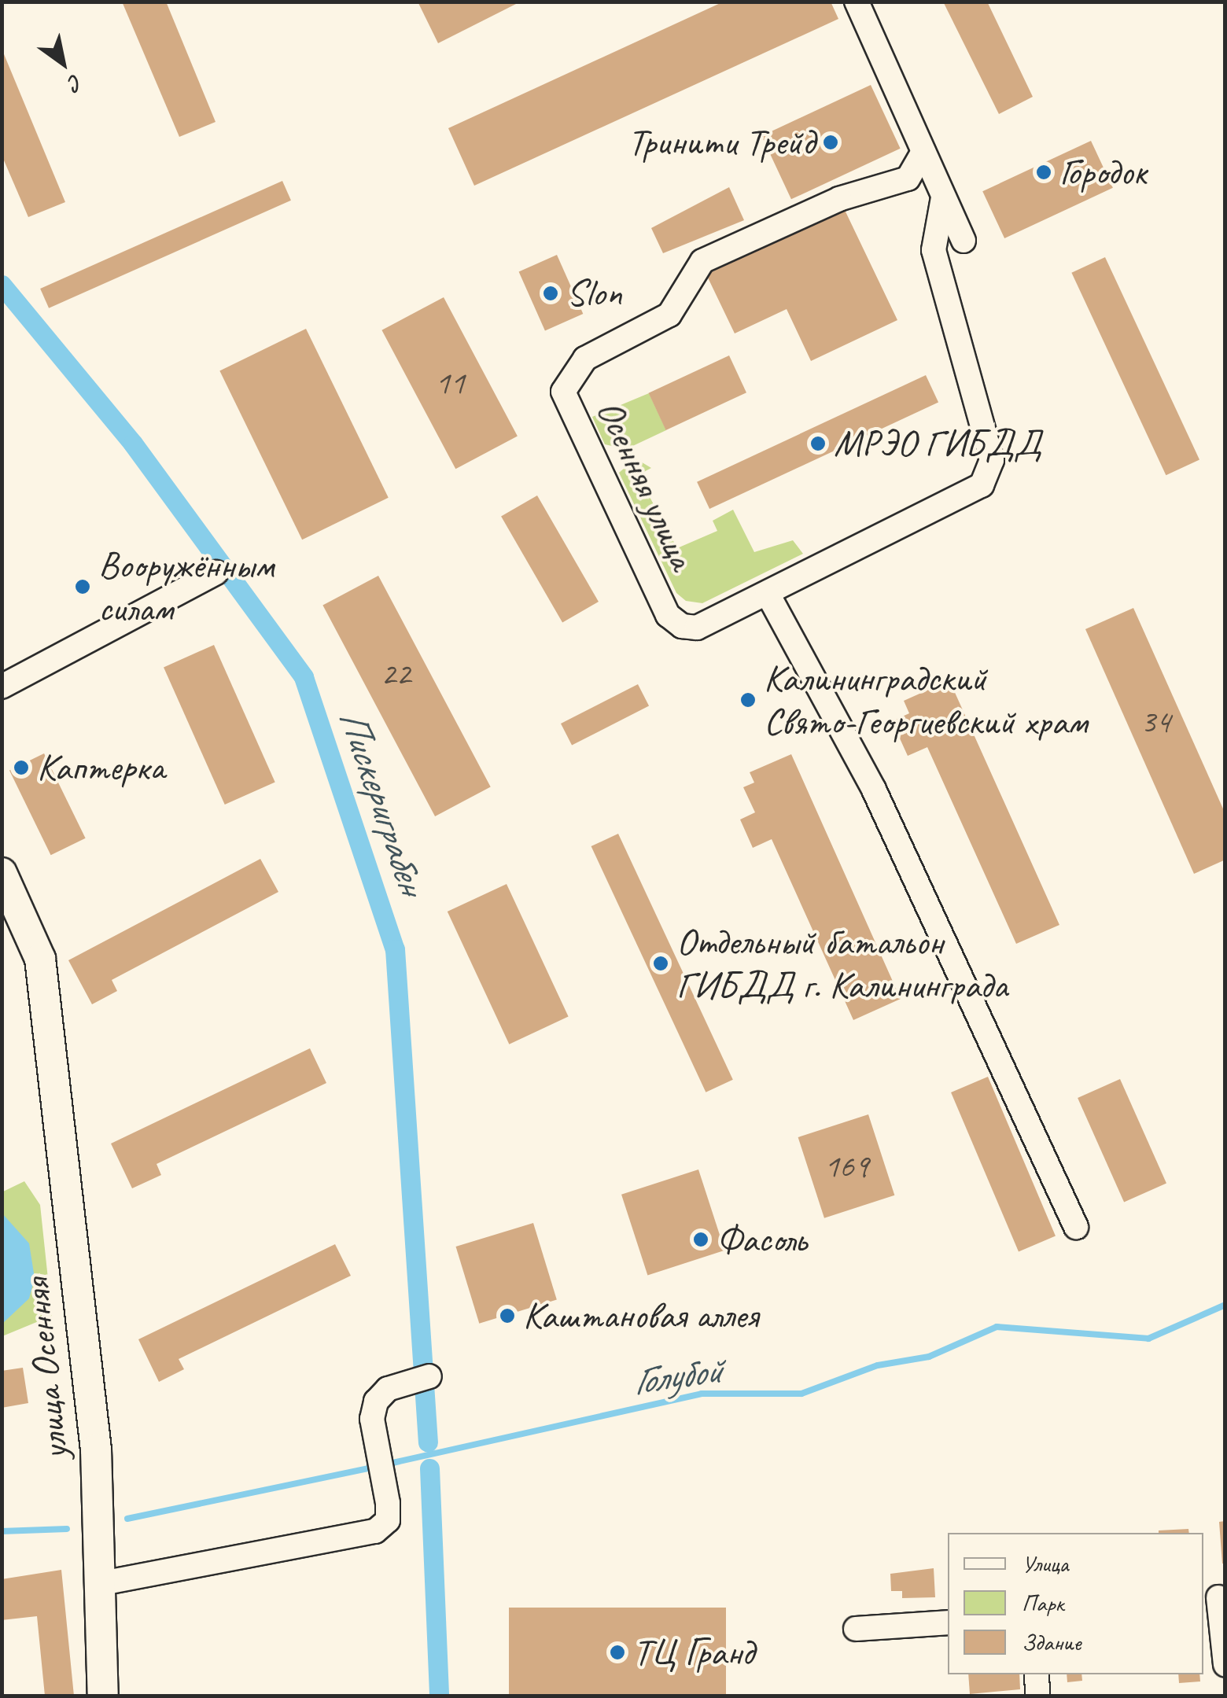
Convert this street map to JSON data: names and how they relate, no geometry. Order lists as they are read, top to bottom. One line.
{"streets":{"street":["Осенняя улица","улица Осенняя"]},"water":["Пискериграбен","Голубой"],"places":["Тринити Трейд","Городок","Slon","МРЭО ГИБДД","Вооружённым силам","Калининградский Свято-Георгиевский храм","Каптерка","Отдельный батальон ГИБДД г. Калининграда","Фасоль","Каштановая аллея","ТЦ Гранд"],"house_numbers":["11","22","34","169"],"legend":["Улица","Парк","Здание"],"north":"bottom right"}
